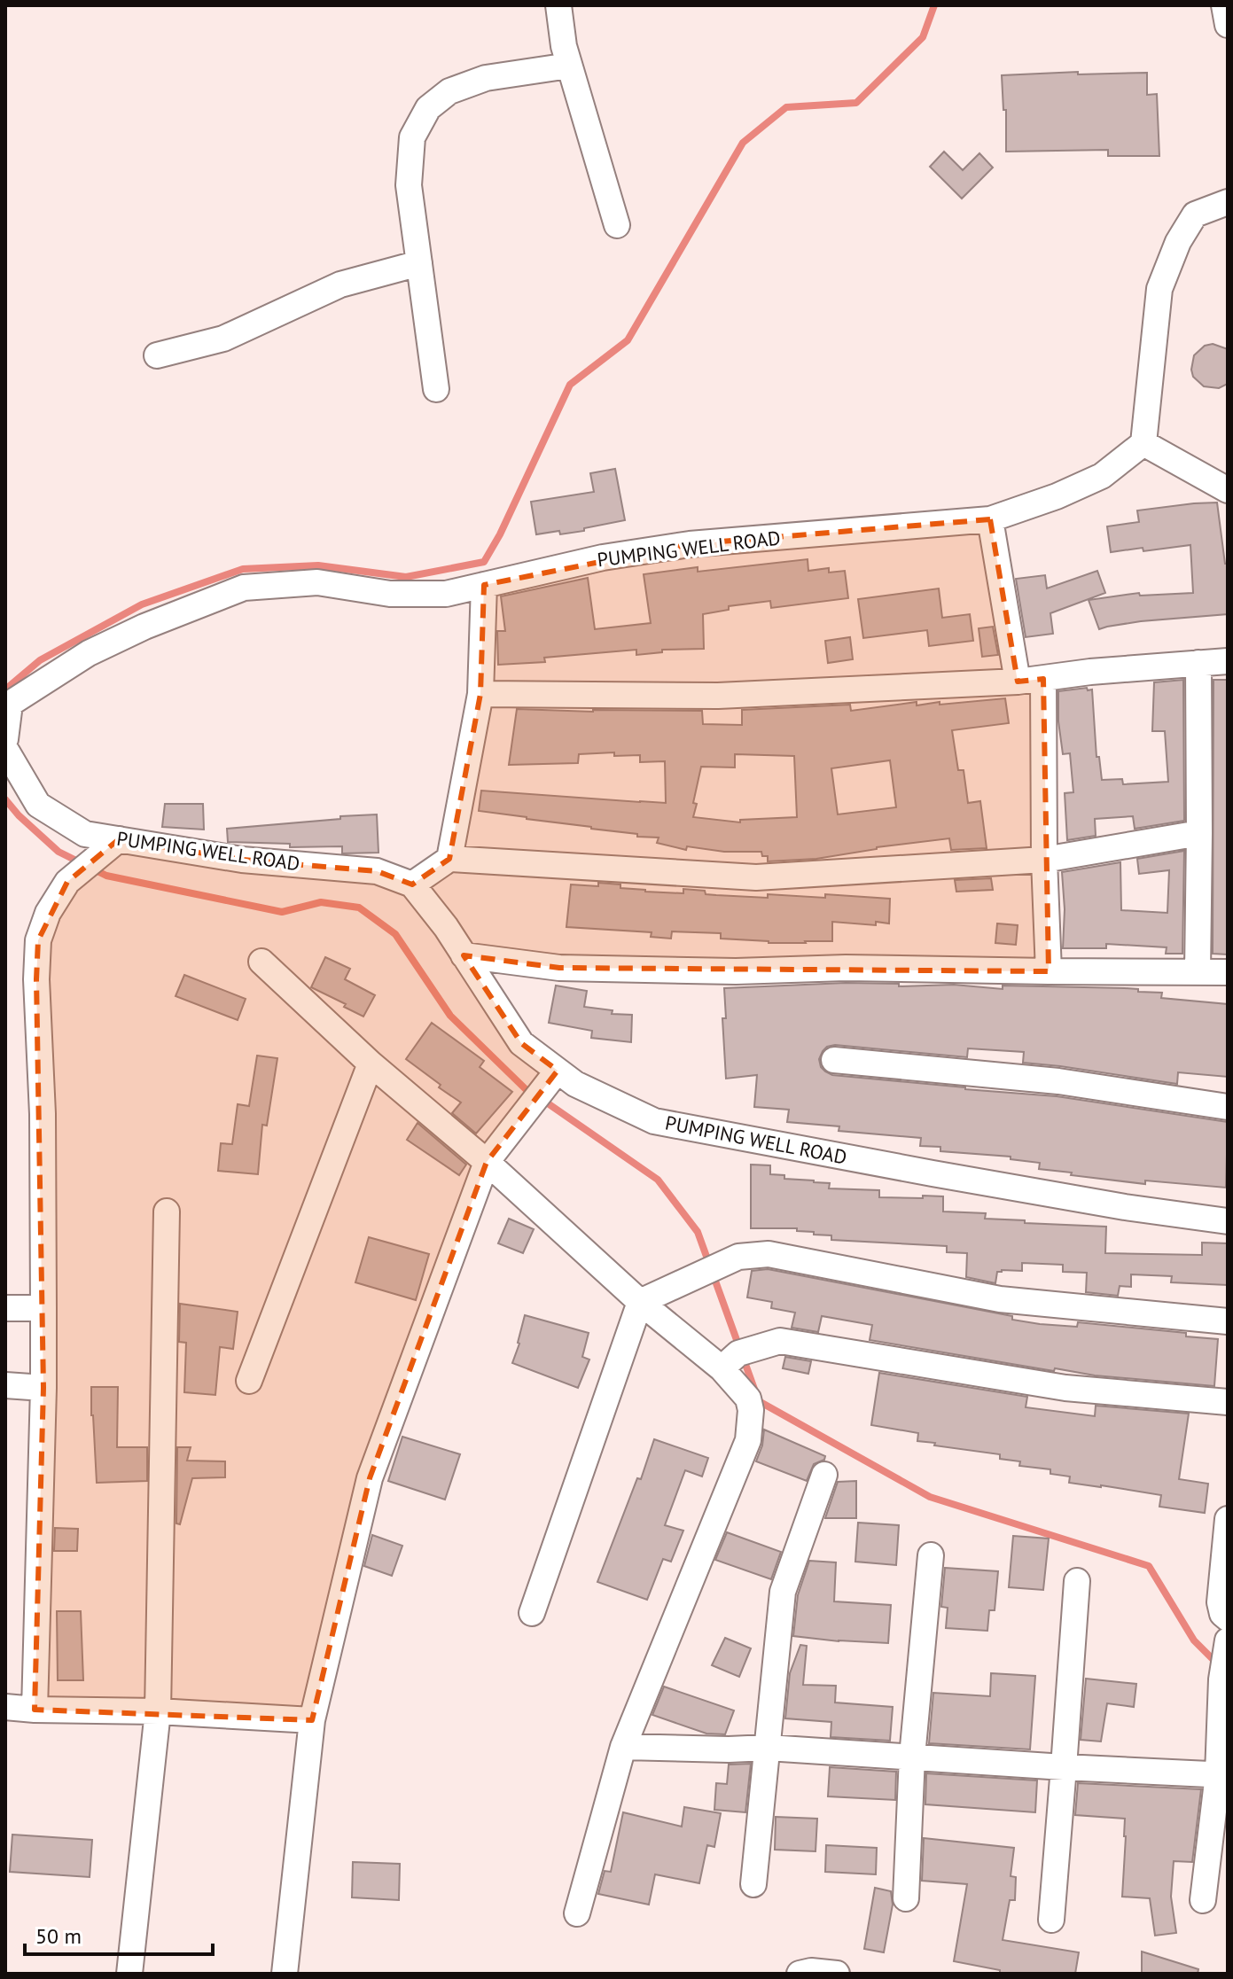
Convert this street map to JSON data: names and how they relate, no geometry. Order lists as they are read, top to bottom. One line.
{"streets":{"street":["PUMPING WELL ROAD"]},"scale_bar":"50 m"}
